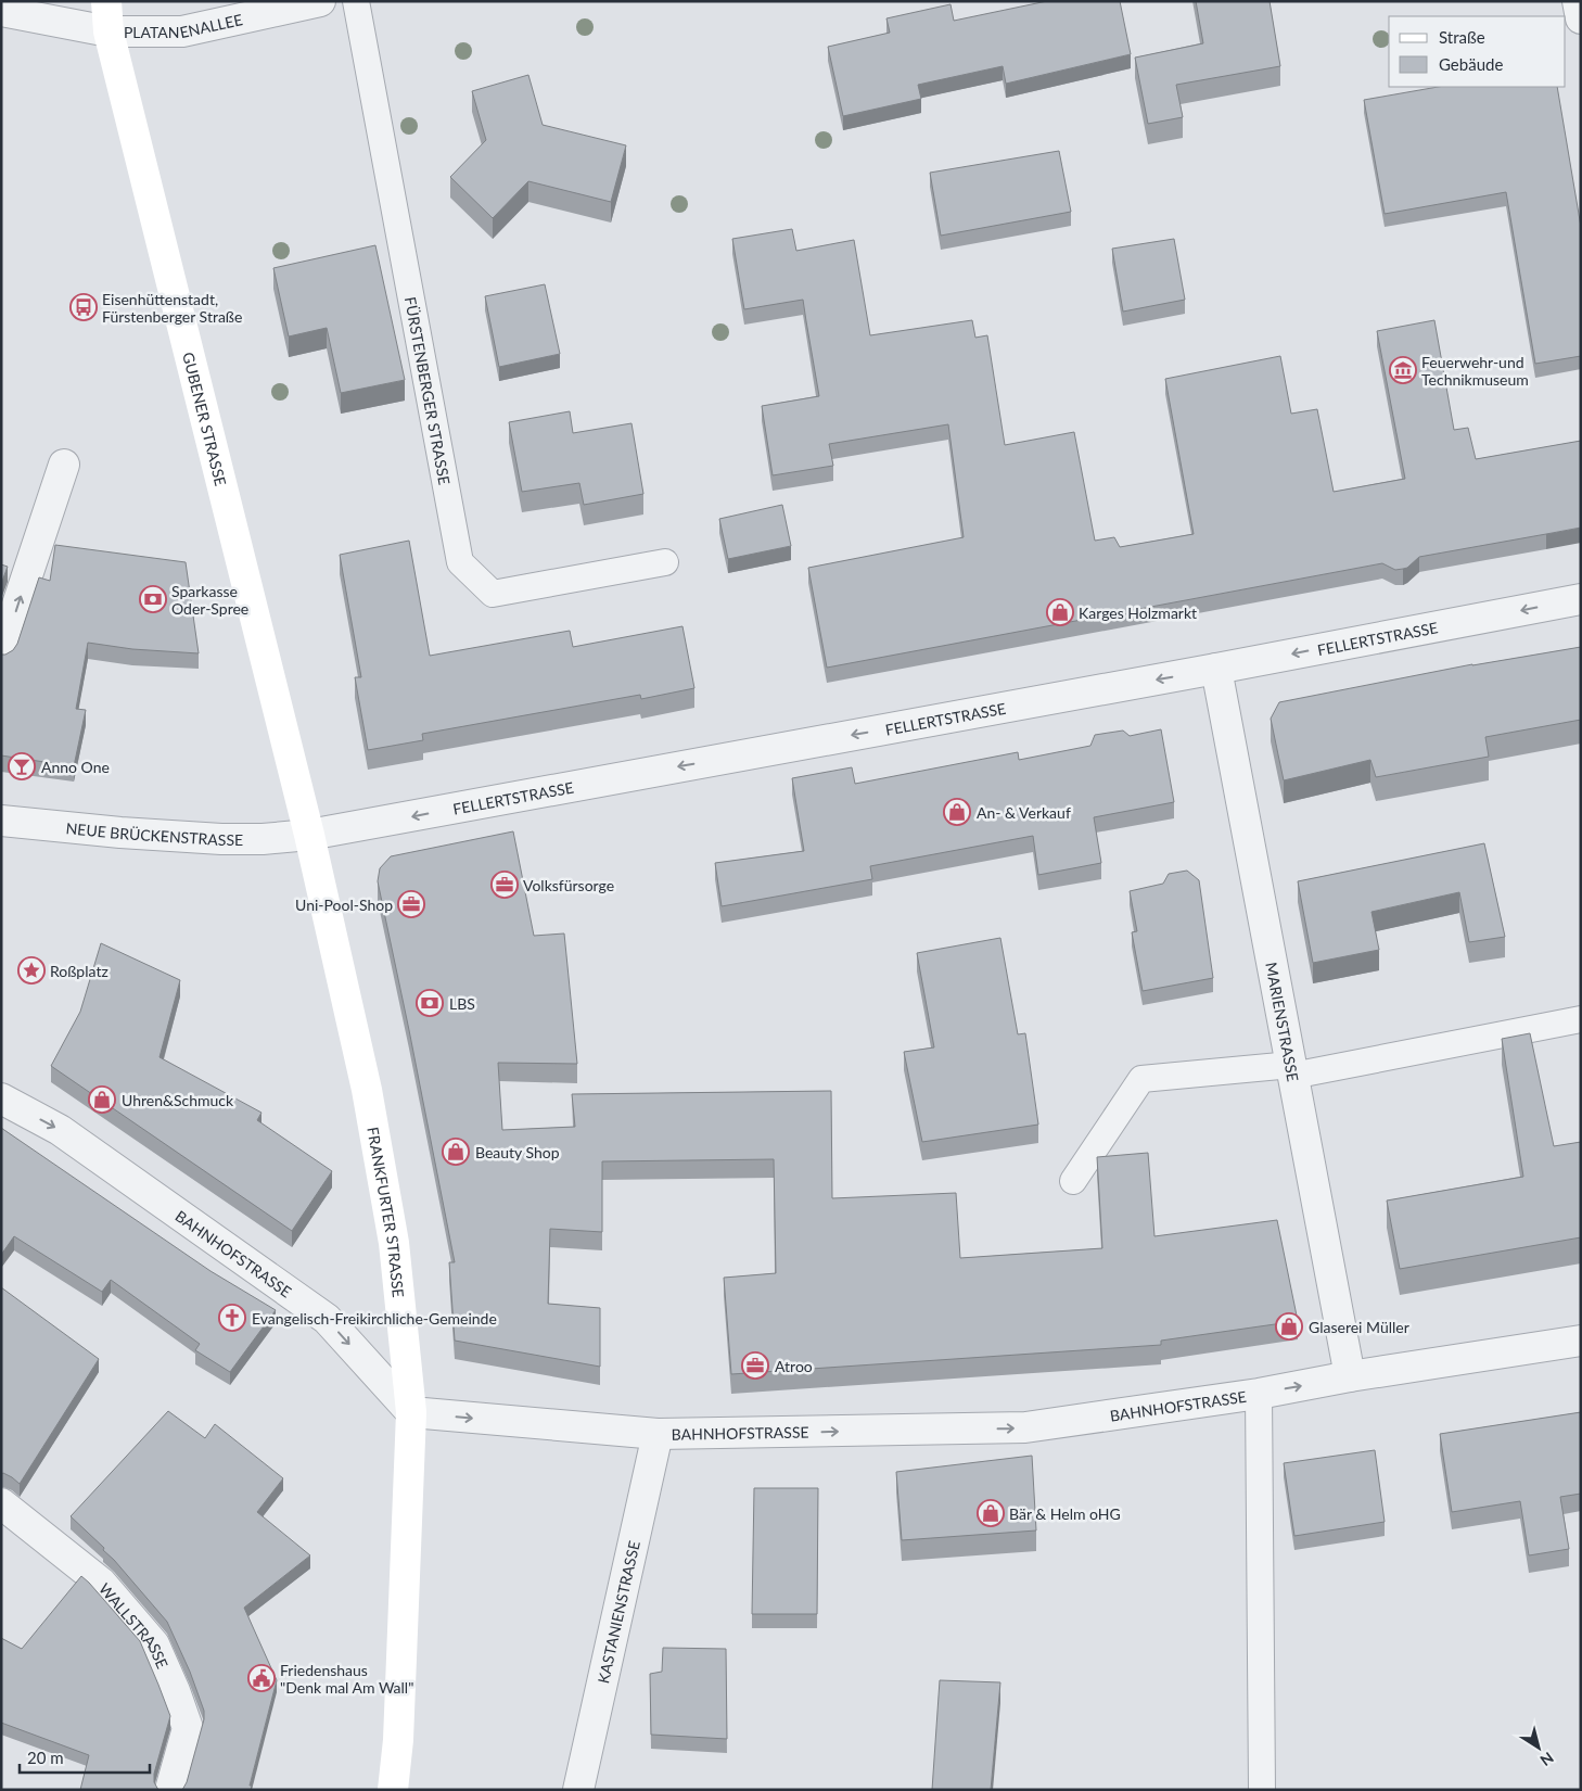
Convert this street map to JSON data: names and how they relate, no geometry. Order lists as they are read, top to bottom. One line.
{"streets":{"main road":["GUBENER STRASSE","FRANKFURTER STRASSE"],"street":["PLATANENALLEE","FELLERTSTRASSE","NEUE BRÜCKENSTRASSE","MARIENSTRASSE","BAHNHOFSTRASSE","KASTANIENSTRASSE","WALLSTRASSE"],"lane":["FÜRSTENBERGER STRASSE"]},"crossings":[["PLATANENALLEE","GUBENER STRASSE"],["GUBENER STRASSE","FELLERTSTRASSE"],["GUBENER STRASSE","NEUE BRÜCKENSTRASSE"],["GUBENER STRASSE","FRANKFURTER STRASSE"],["FELLERTSTRASSE","NEUE BRÜCKENSTRASSE"],["FELLERTSTRASSE","MARIENSTRASSE"],["FELLERTSTRASSE","FRANKFURTER STRASSE"],["NEUE BRÜCKENSTRASSE","FRANKFURTER STRASSE"],["MARIENSTRASSE","BAHNHOFSTRASSE"],["FRANKFURTER STRASSE","BAHNHOFSTRASSE"],["BAHNHOFSTRASSE","KASTANIENSTRASSE"]],"one_way":["FELLERTSTRASSE","BAHNHOFSTRASSE"],"places":{"bus stop":["Eisenhüttenstadt, Fürstenberger Straße"],"museum":["Feuerwehr-und Technikmuseum"],"bank":["Sparkasse Oder-Spree","LBS"],"shop":["Karges Holzmarkt","An- & Verkauf","Uhren&Schmuck","Beauty Shop","Glaserei Müller","Bär & Helm oHG"],"bar":["Anno One"],"office":["Volksfürsorge","Uni-Pool-Shop","Atroo"],"place":["Roßplatz"],"church":["Evangelisch-Freikirchliche-Gemeinde"],"public building":["Friedenshaus \"Denk mal Am Wall\""]},"legend":["Straße","Gebäude"],"scale_bar":"20 m","north":"bottom right"}
